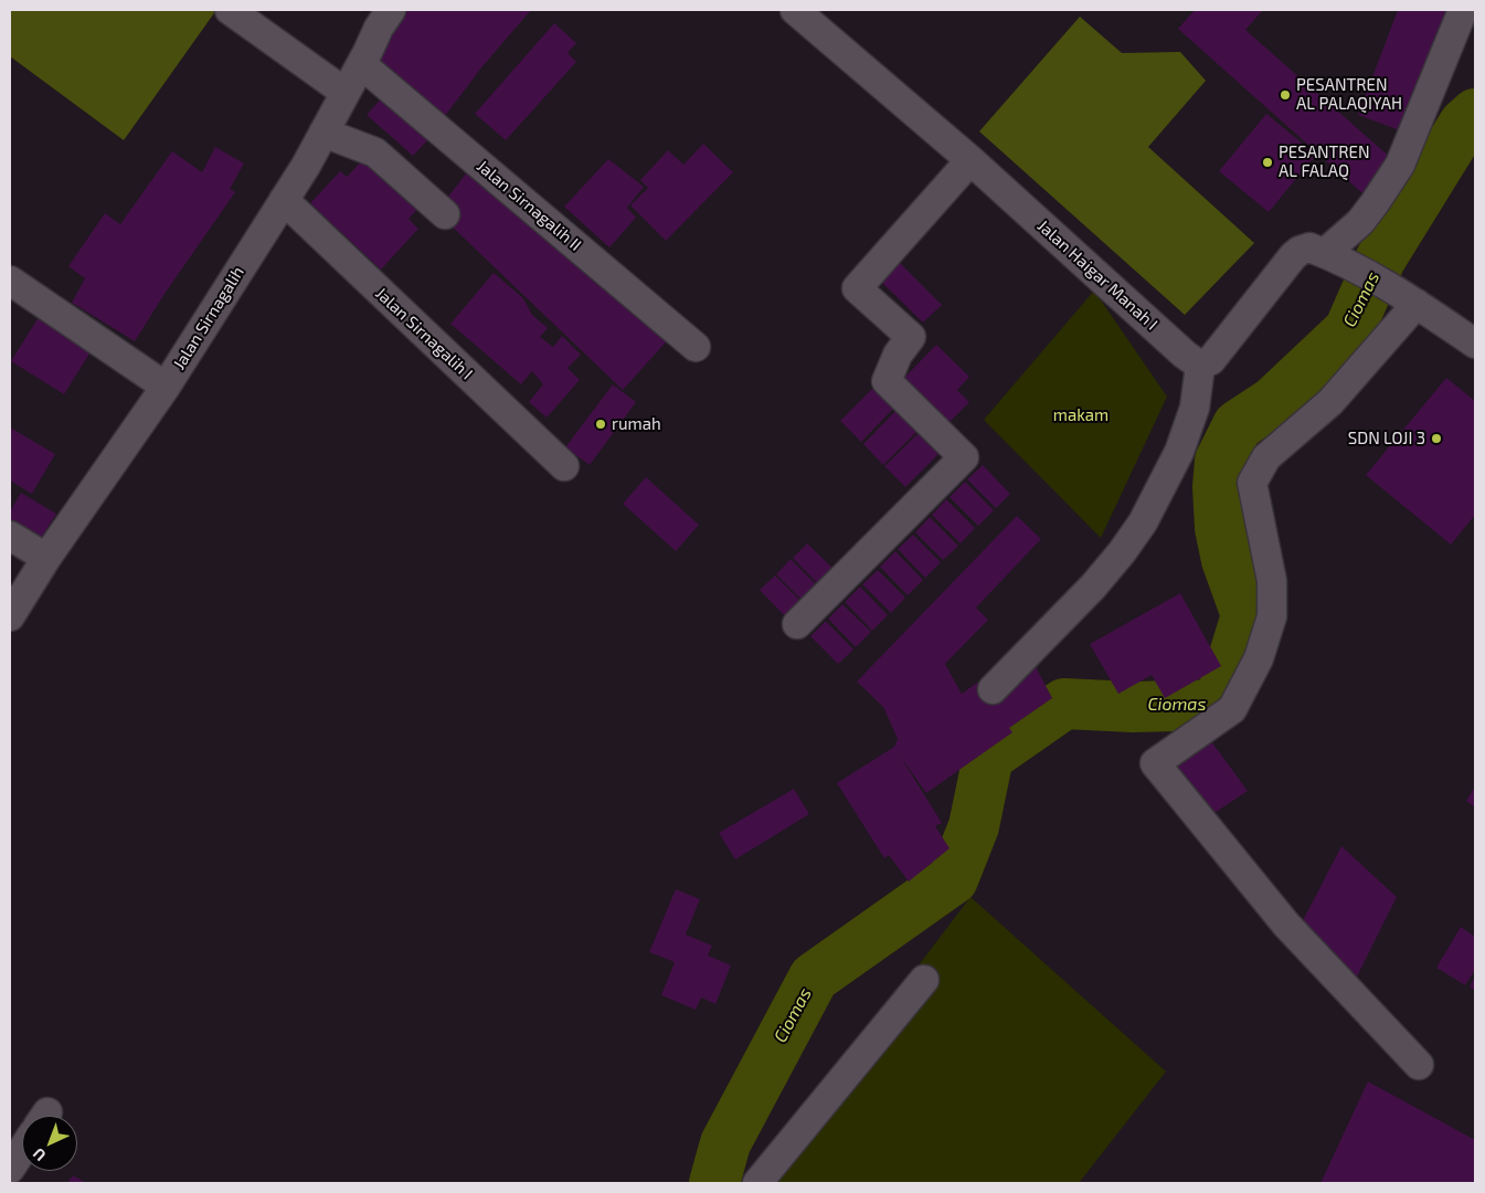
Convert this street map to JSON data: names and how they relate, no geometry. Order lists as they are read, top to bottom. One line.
{"streets":{"street":["Jalan Sirnagalih II","Jalan Haigar Manah I","Jalan Sirnagalih","Jalan Sirnagalih I"]},"crossings":[["Jalan Sirnagalih II","Jalan Sirnagalih"],["Jalan Sirnagalih","Jalan Sirnagalih I"]],"water":["Ciomas"],"parks":["makam"],"places":["PESANTREN AL PALAQIYAH","PESANTREN AL FALAQ","rumah","SDN LOJI 3"],"north":"bottom left"}
